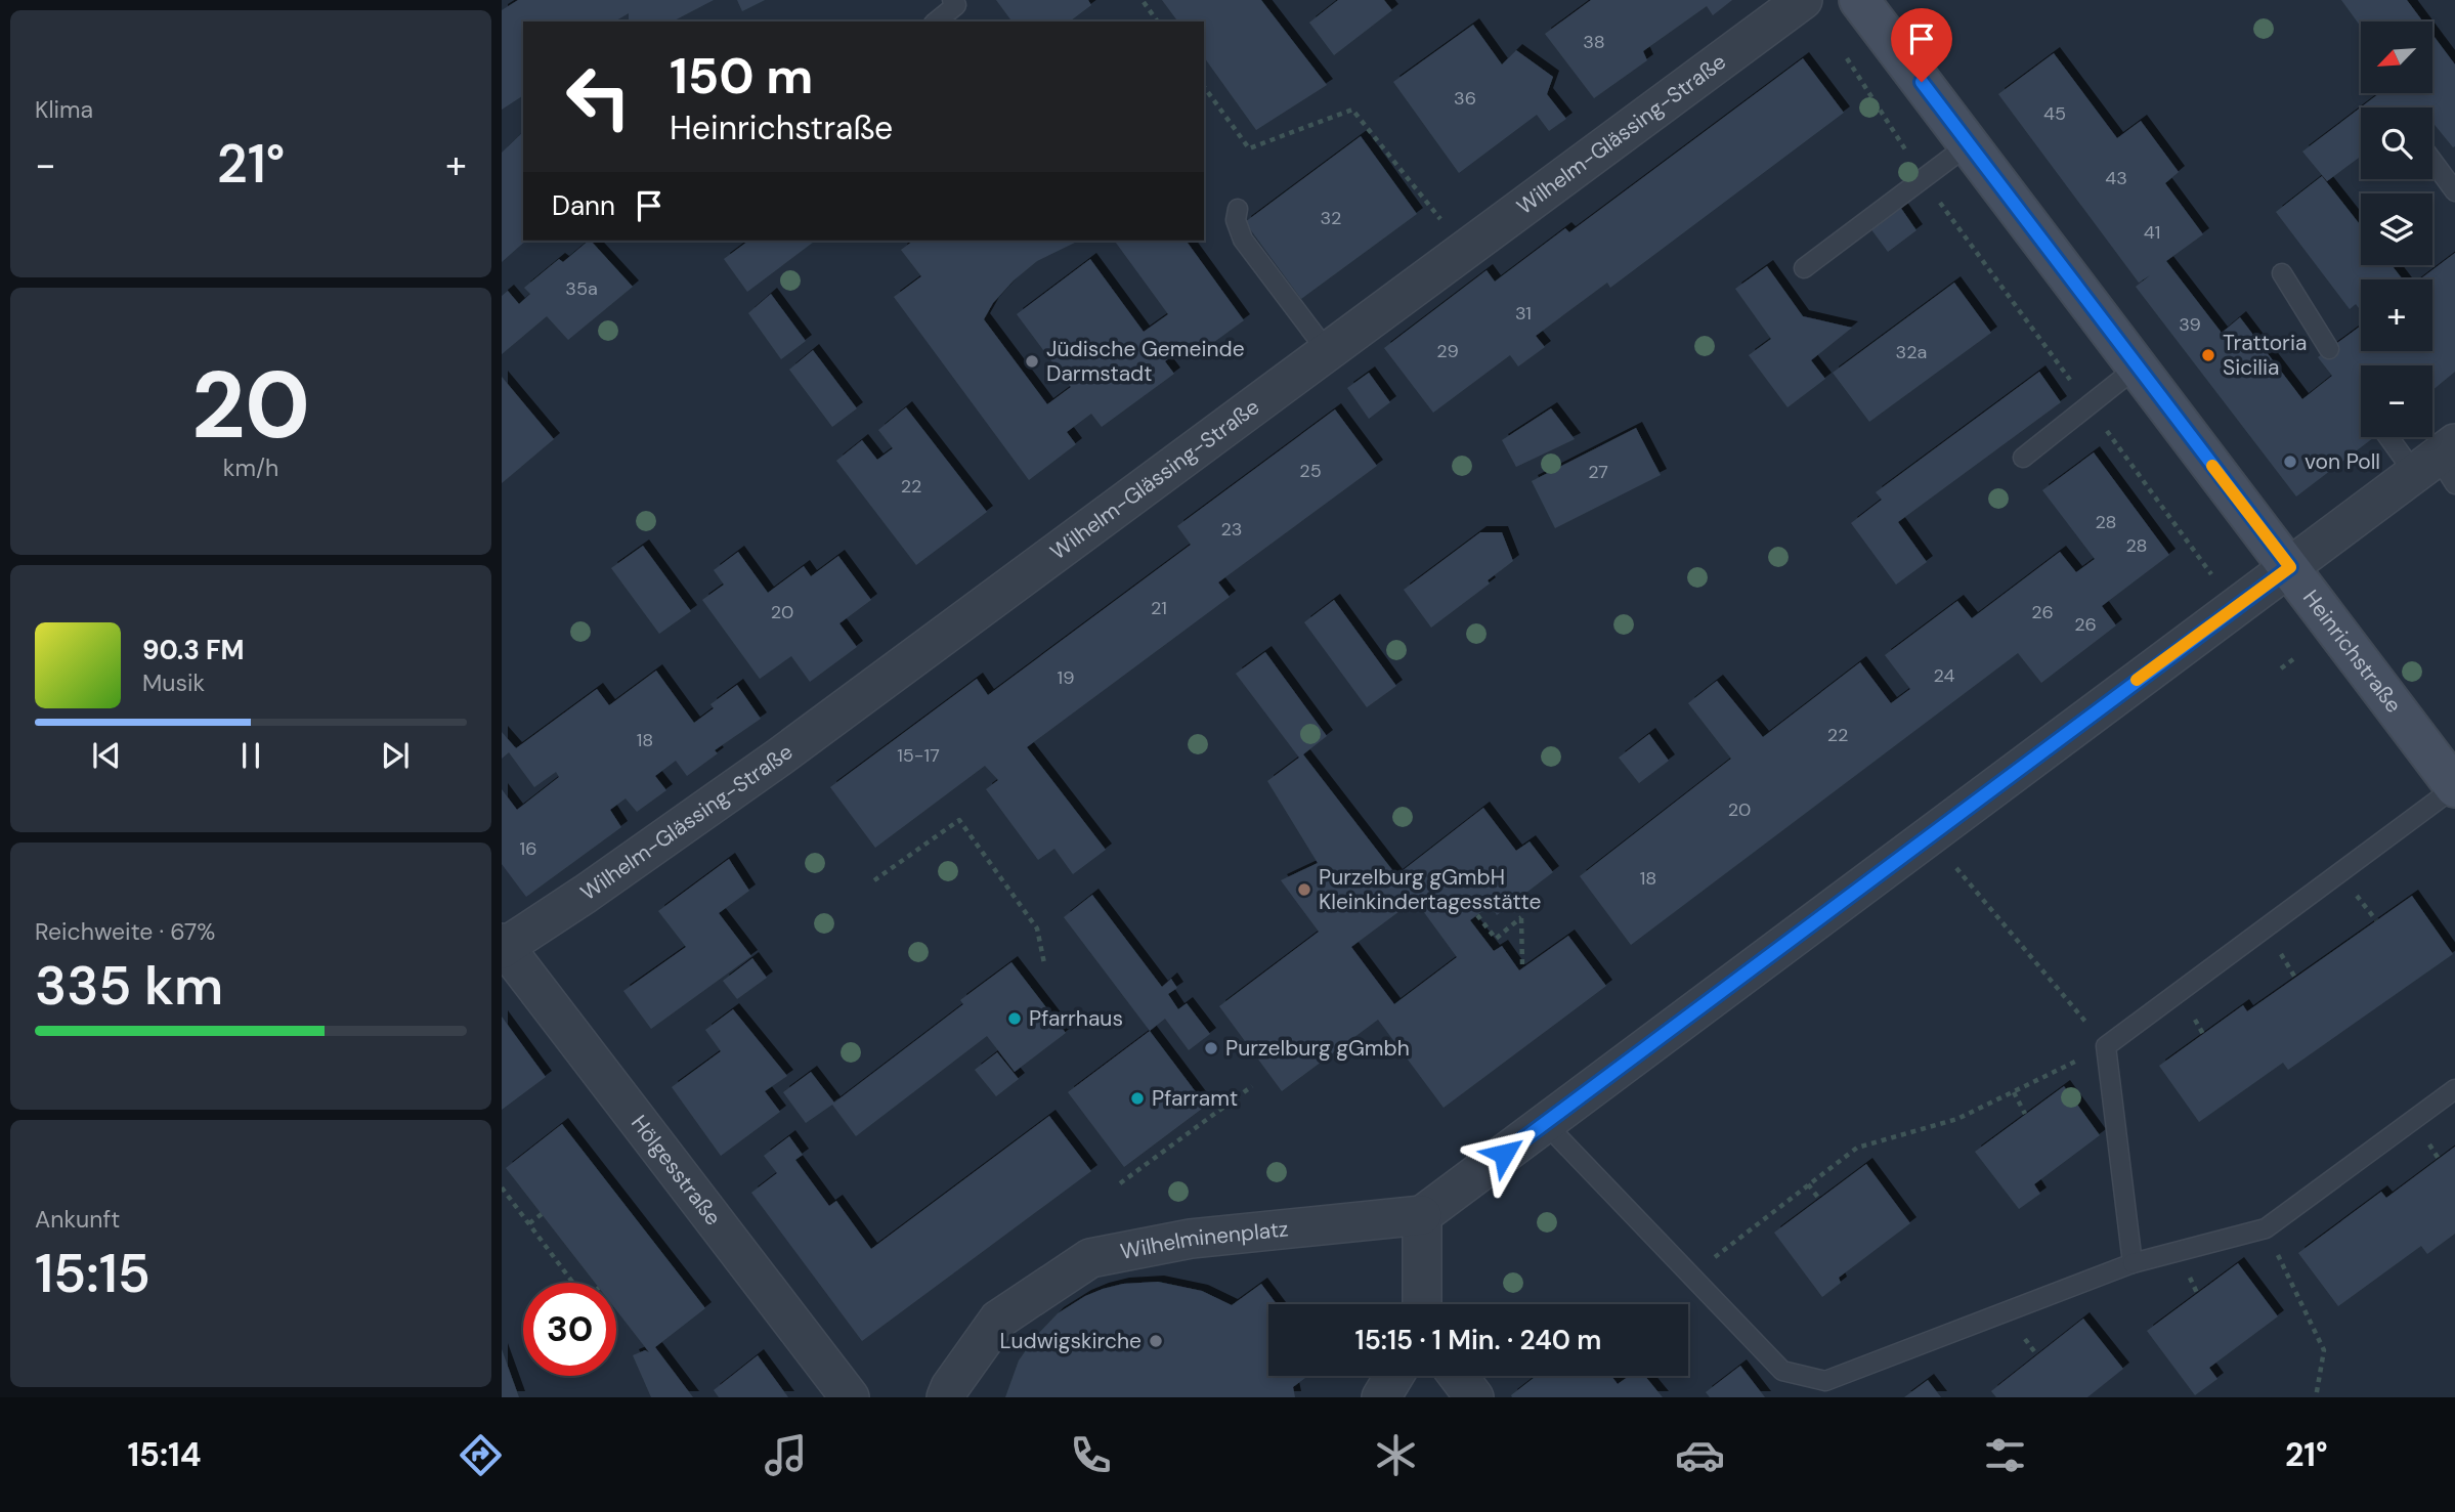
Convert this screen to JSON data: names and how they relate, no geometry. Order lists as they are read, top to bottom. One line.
{"streets":{"main road":["Heinrichstraße"],"street":["Wilhelm-Glässing-Straße","Hölgesstraße","Wilhelminenplatz"]},"crossings":[["Wilhelm-Glässing-Straße","Hölgesstraße"]],"places":["Trattoria Sicilia","Jüdische Gemeinde Darmstadt","von Poll","Purzelburg gGmbH Kleinkindertagesstätte","Pfarrhaus","Purzelburg gGmbh","Pfarramt","Ludwigskirche"],"house_numbers":["38","36","45","43","32","41","35a","31","39","29","32a","25","27","22","28","23","28","21","20","26","26","24","19","22","18","15-17","20","16","18"],"north":"bottom left","page":{"tile":["Klima",["20","km/h"],["Reichweite · 67%","335 km"],["Ankunft","15:15"]],"map_buttons":["+","−"],"turn":["150 m","Heinrichstraße"],"heat":["−","21°","+"],"then":"Dann","song":["90.3 FM","Musik"],"limit":"30","trip":"15:15 · 1 Min. · 240 m","tabs":["15:14","21°"]}}
